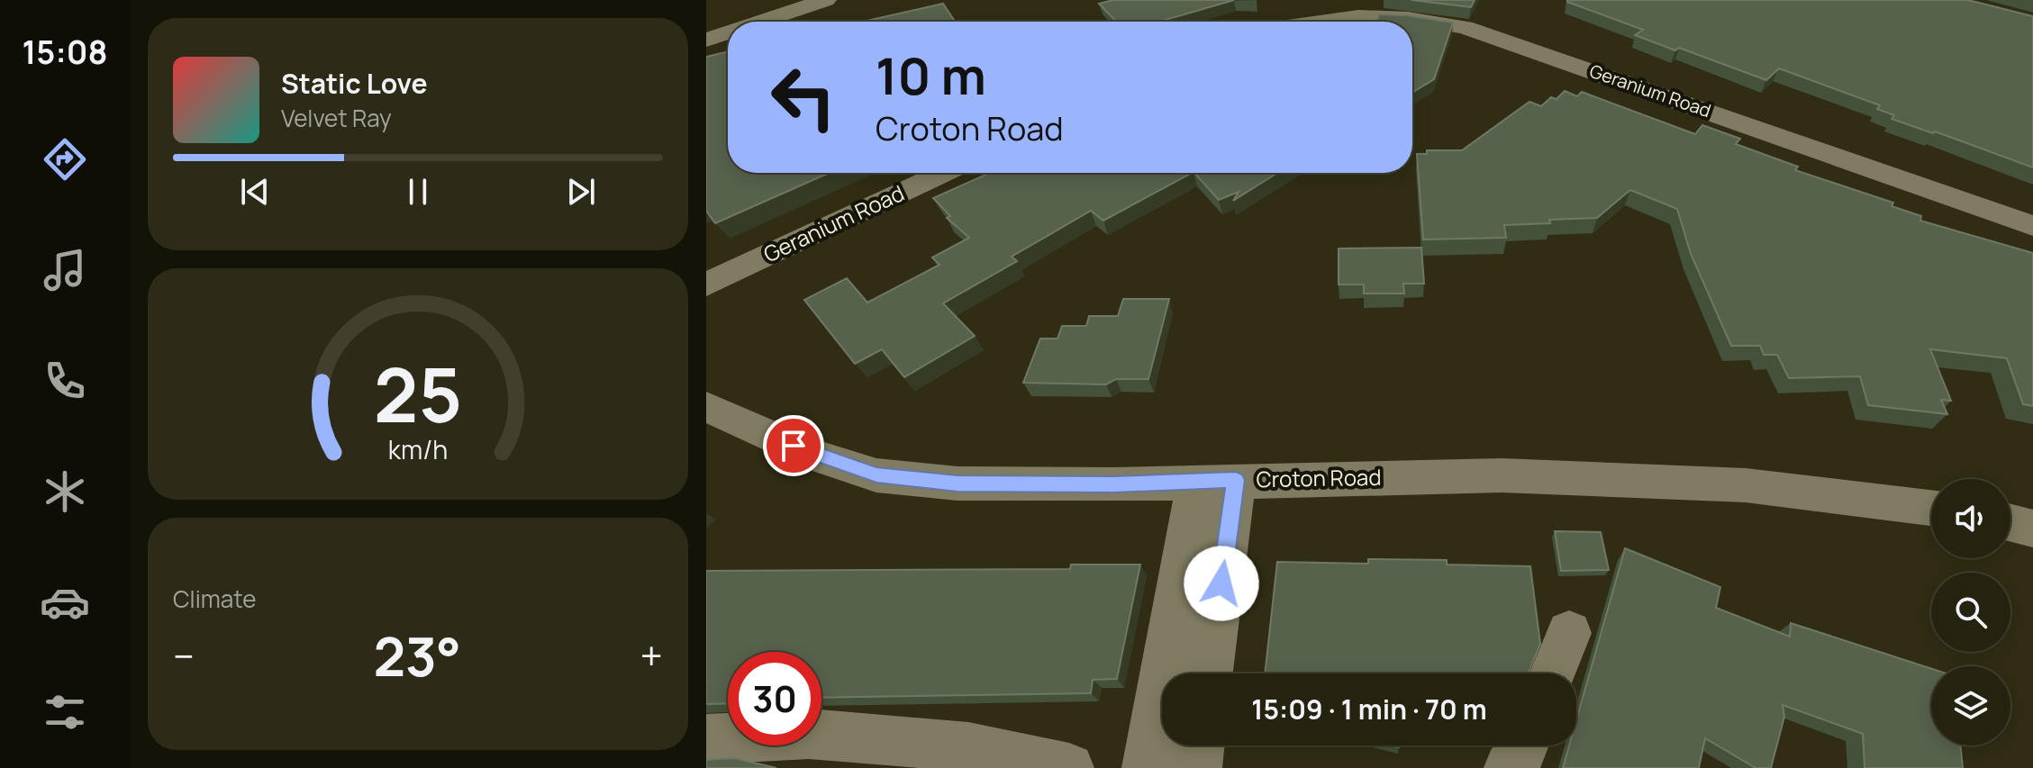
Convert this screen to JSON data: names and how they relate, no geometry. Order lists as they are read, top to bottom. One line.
{"streets":{"street":["Geranium Road","Croton Road"]},"page":{"tabs":"15:08","turn":["10 m","Croton Road"],"song":["Static Love","Velvet Ray"],"tile":"Climate","heat":["−","23°","+"],"limit":"30","trip":"15:09 · 1 min · 70 m","gauge":["25","km/h"]}}
